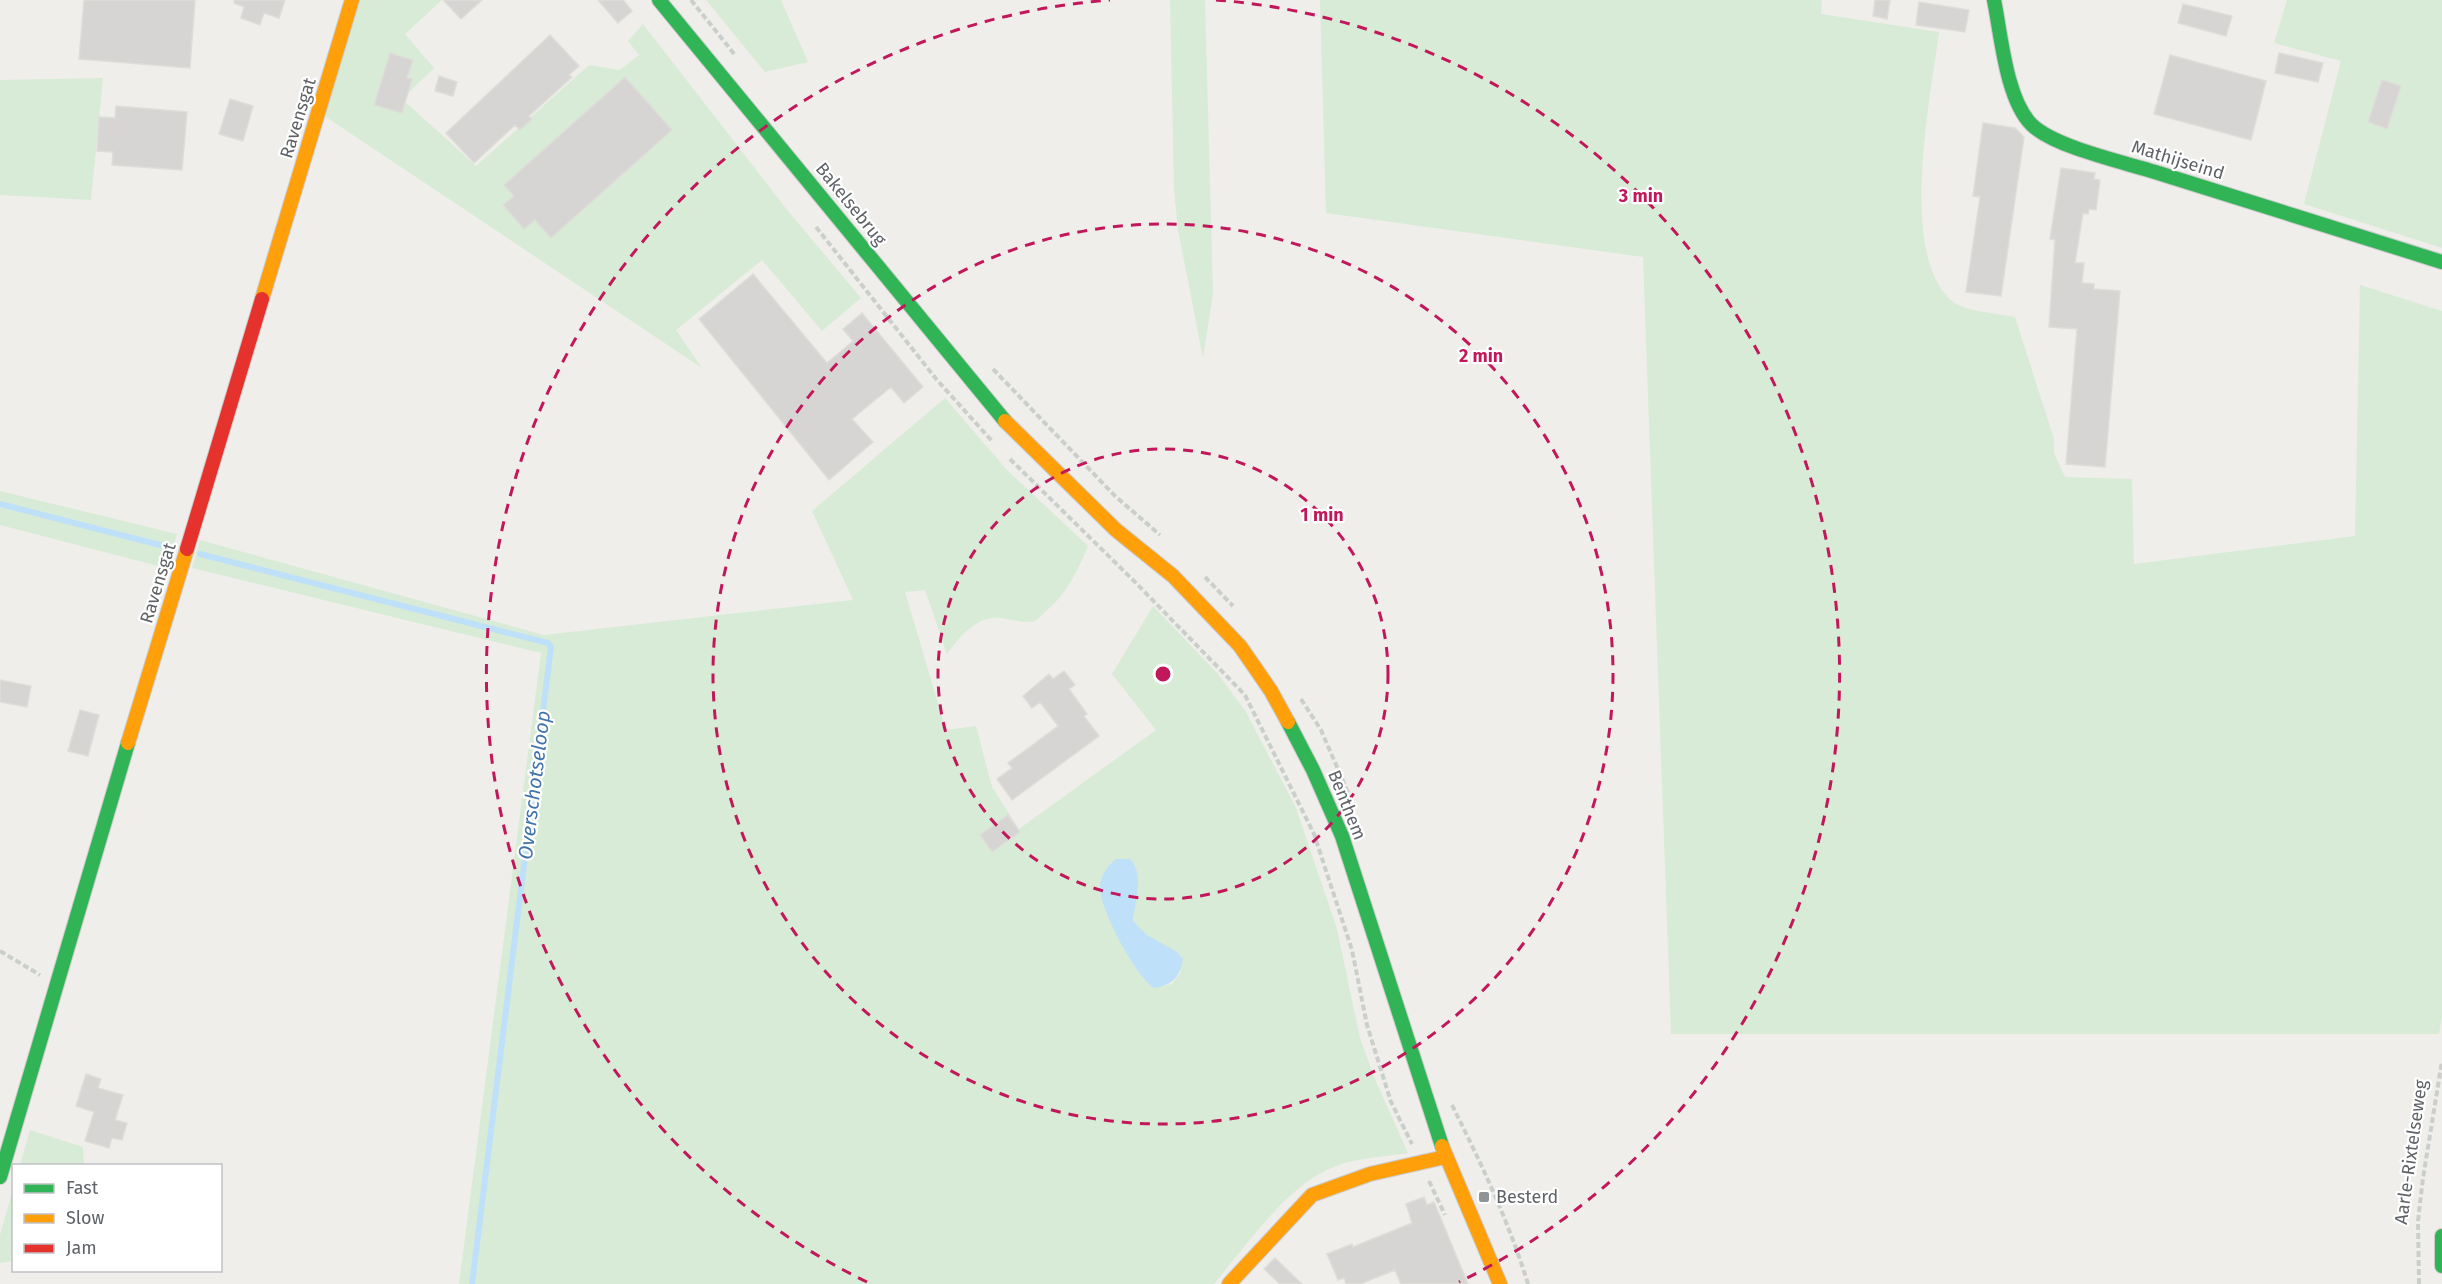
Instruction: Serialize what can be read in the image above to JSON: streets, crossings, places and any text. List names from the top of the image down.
{
  "streets": {
    "street": [
      "Ravensgat",
      "Mathijseind",
      "Bakelsebrug",
      "Benthem"
    ],
    "path": ["Aarle-Rixtelseweg"]
  },
  "crossings": [
    ["Bakelsebrug", "Benthem"]
  ],
  "water": ["Overschotseloop"],
  "places": {
    "transit": ["Besterd"]
  },
  "legend": ["Fast", "Slow", "Jam"],
  "rings": ["3 min", "2 min", "1 min"]
}
